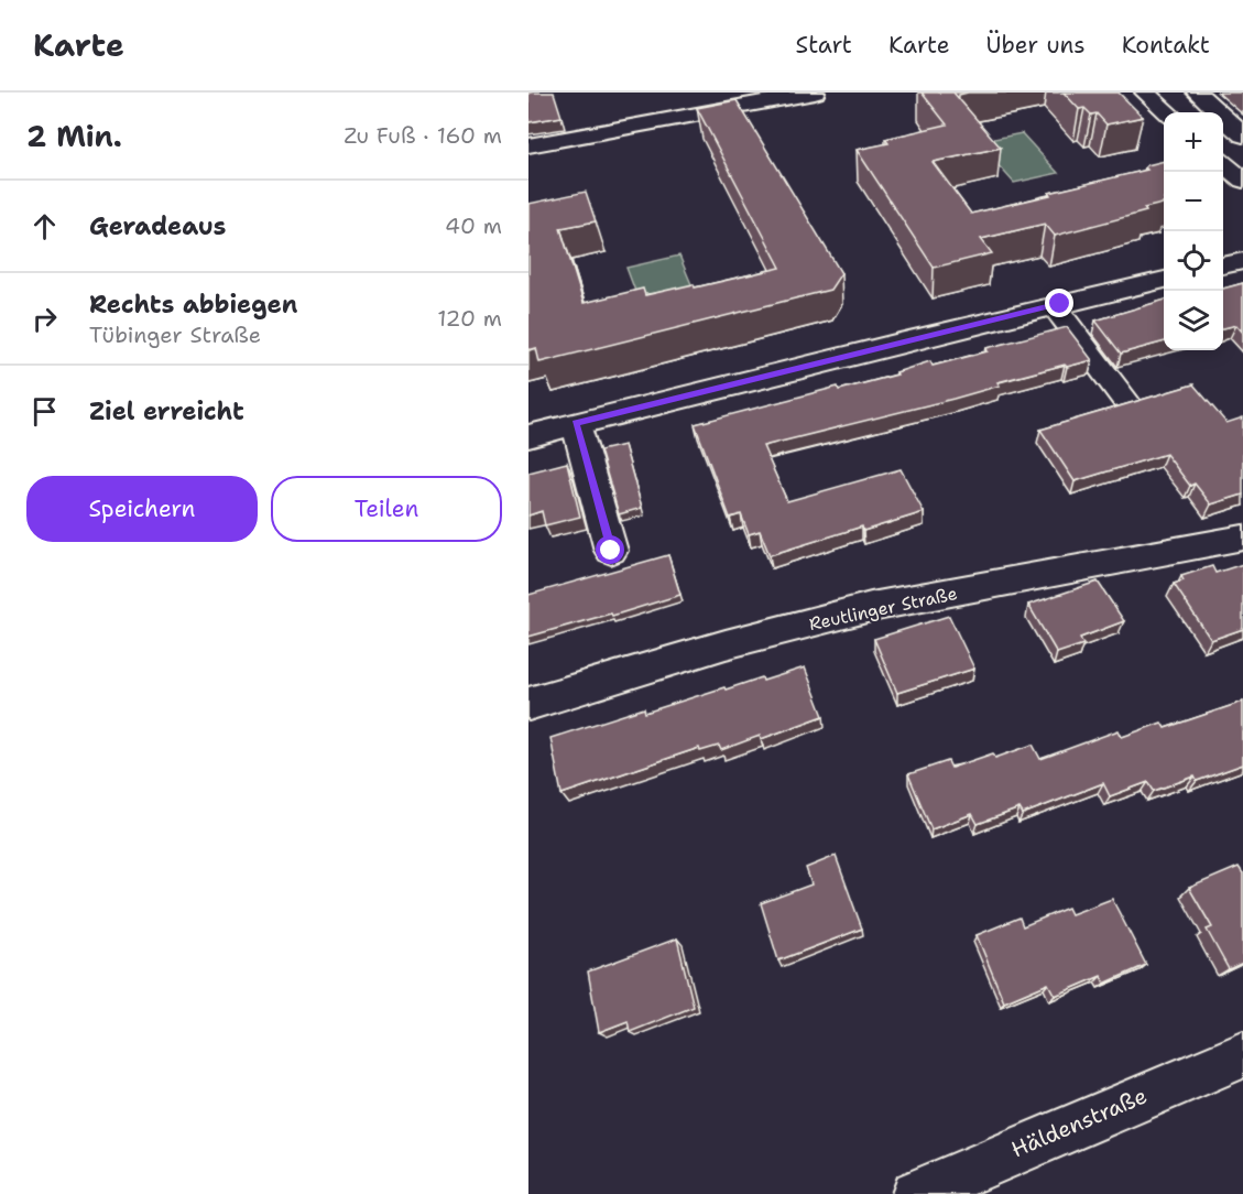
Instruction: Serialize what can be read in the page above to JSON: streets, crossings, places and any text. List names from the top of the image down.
{
  "streets": {
    "street": ["Reutlinger Straße", "Häldenstraße"]
  },
  "page": {
    "header": "Karte",
    "nav": [
      "Start",
      "Karte",
      "Über uns",
      "Kontakt"
    ],
    "heading": ["2 Min.", "Zu Fuß · 160 m"],
    "map_buttons": ["+", "−"],
    "list": [
      ["Geradeaus", "40 m"],
      ["Rechts abbiegen", "Tübinger Straße", "120 m"],
      "Ziel erreicht"
    ],
    "buttons": ["Speichern", "Teilen"]
  }
}
